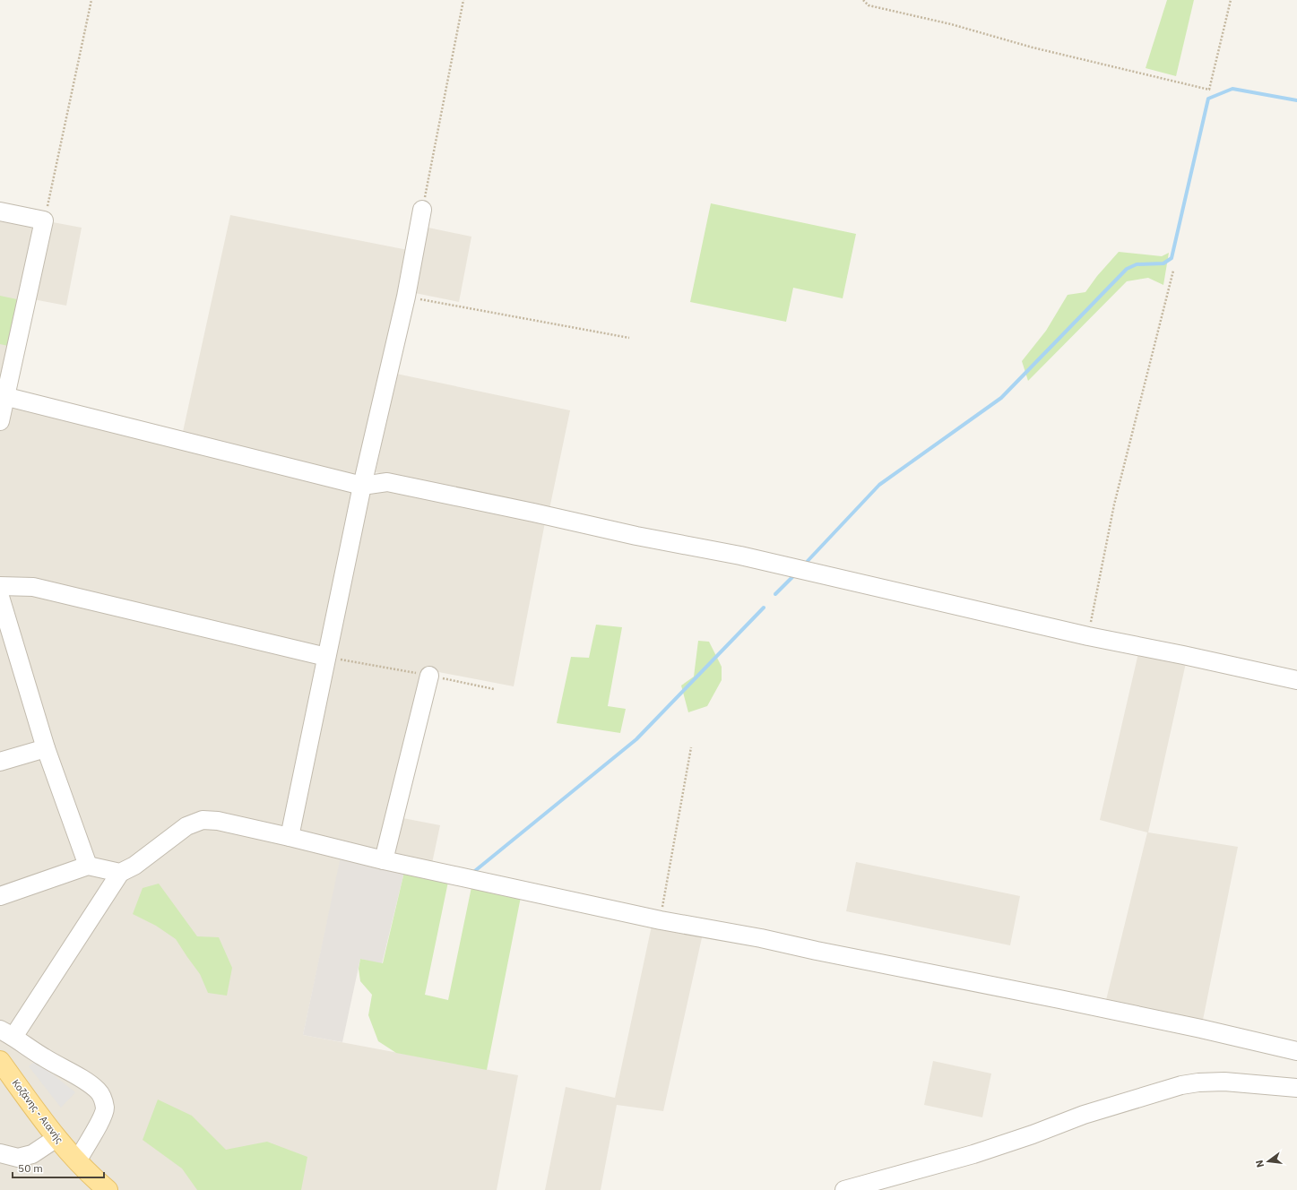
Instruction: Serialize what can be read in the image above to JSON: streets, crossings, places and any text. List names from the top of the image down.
{
  "streets": {
    "main road": ["Κοζάνης - Αιανής"]
  },
  "scale_bar": "50 m",
  "north": "left"
}
